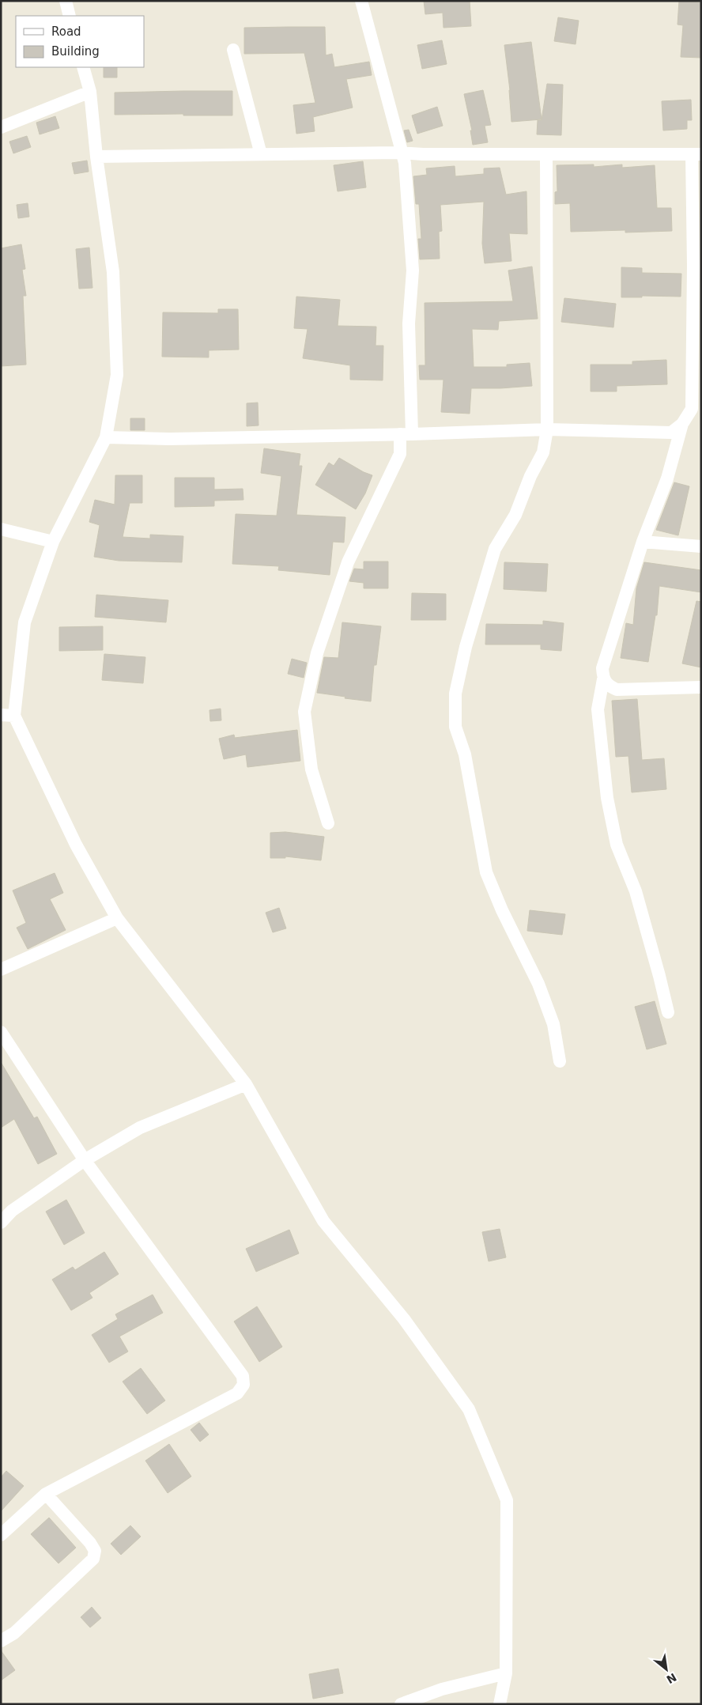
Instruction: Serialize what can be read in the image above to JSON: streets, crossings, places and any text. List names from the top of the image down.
{
  "legend": ["Road", "Building"],
  "north": "bottom right"
}
